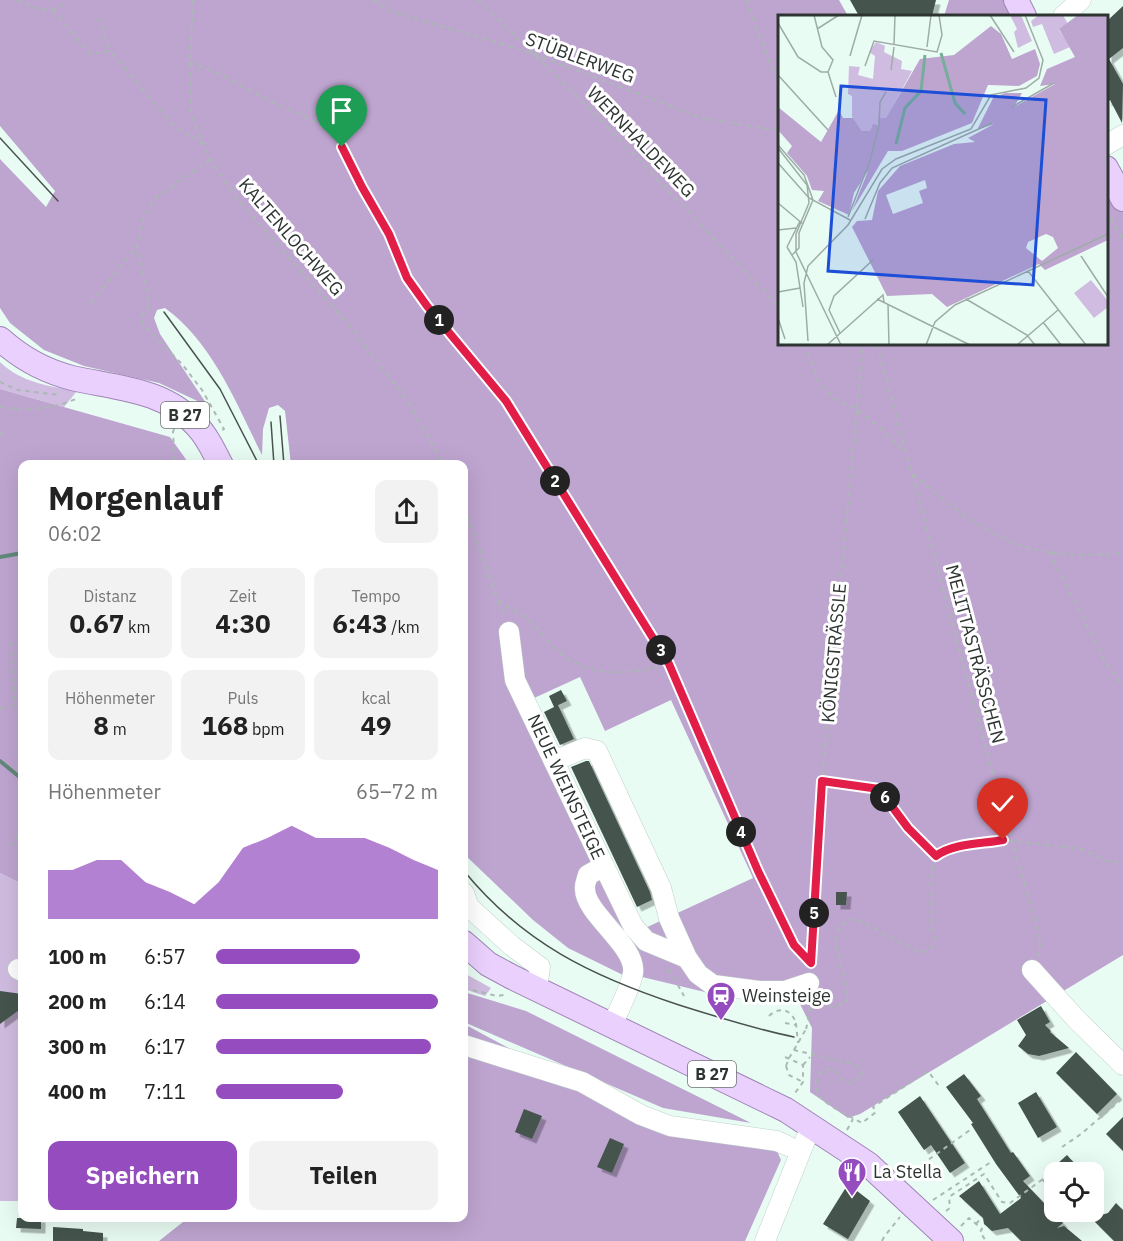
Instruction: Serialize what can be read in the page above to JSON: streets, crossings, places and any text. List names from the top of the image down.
{
  "streets": {
    "main road": ["B 27"],
    "street": ["NEUE WEINSTEIGE"],
    "path": [
      "STÜBLERWEG",
      "WERNHALDEWEG",
      "KALTENLOCHWEG",
      "KÖNIGSTRÄSSLE",
      "MELITTASTRÄSSCHEN"
    ]
  },
  "crossings": [
    ["STÜBLERWEG", "WERNHALDEWEG"],
    ["B 27", "NEUE WEINSTEIGE"]
  ],
  "places": {
    "station": ["Weinsteige"],
    "restaurant": ["La Stella"]
  },
  "page": {
    "pins": [
      "1",
      "2",
      "3",
      "6",
      "4",
      "5"
    ],
    "heading": ["Morgenlauf", "06:02"],
    "stats": [
      ["Distanz", "0.67 km"],
      ["Zeit", "4:30"],
      ["Tempo", "6:43 /km"],
      ["Höhenmeter", "8 m"],
      ["Puls", "168 bpm"],
      ["kcal", "49"]
    ],
    "chart": ["Höhenmeter", "65–72 m"],
    "list": [
      {
        "name": "100 m",
        "note": "6:57"
      },
      {
        "name": "200 m",
        "note": "6:14"
      },
      {
        "name": "300 m",
        "note": "6:17"
      },
      {
        "name": "400 m",
        "note": "7:11"
      }
    ],
    "buttons": ["Speichern", "Teilen"]
  }
}
